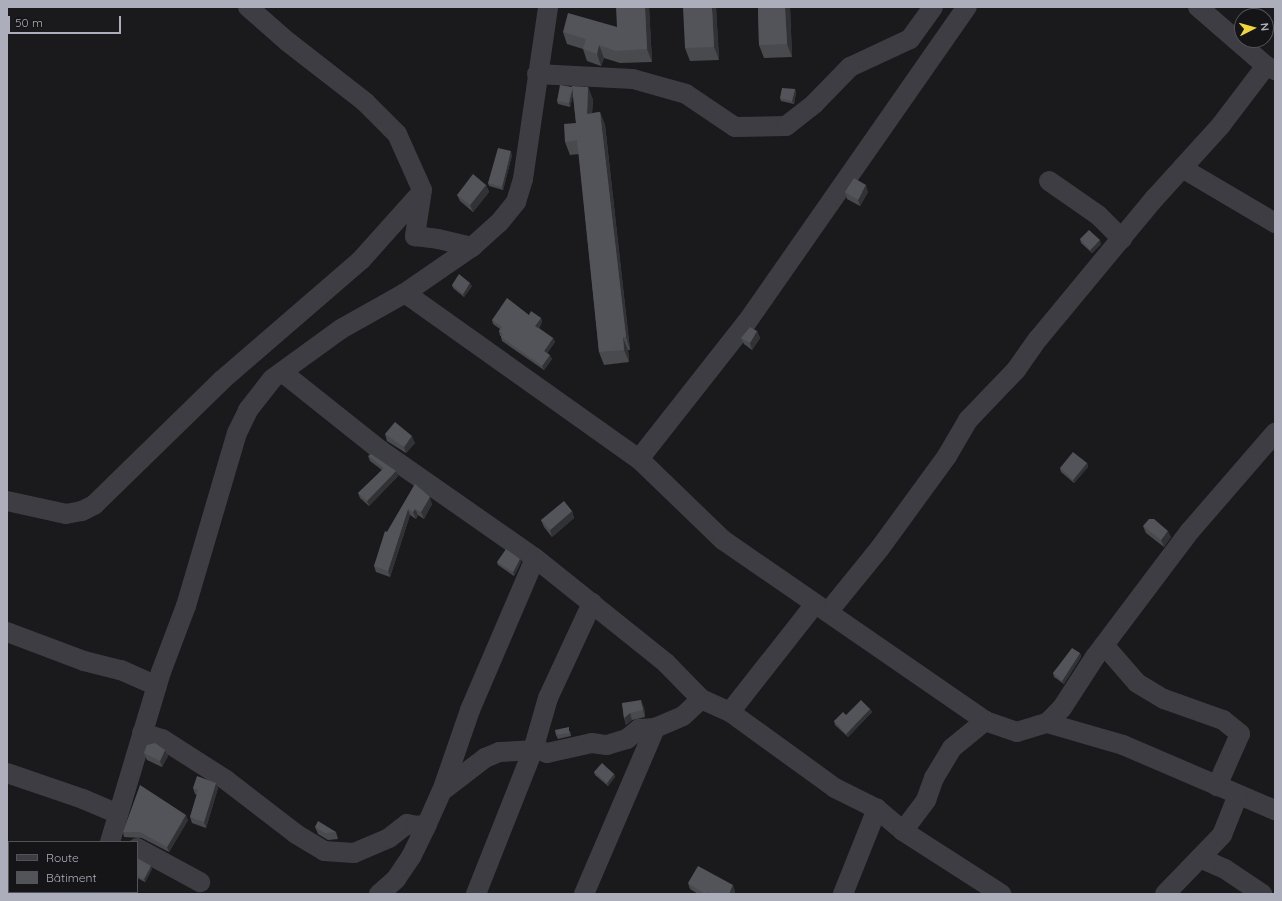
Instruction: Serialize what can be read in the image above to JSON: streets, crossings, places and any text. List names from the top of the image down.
{
  "legend": ["Route", "Bâtiment"],
  "scale_bar": "50 m",
  "north": "right"
}
